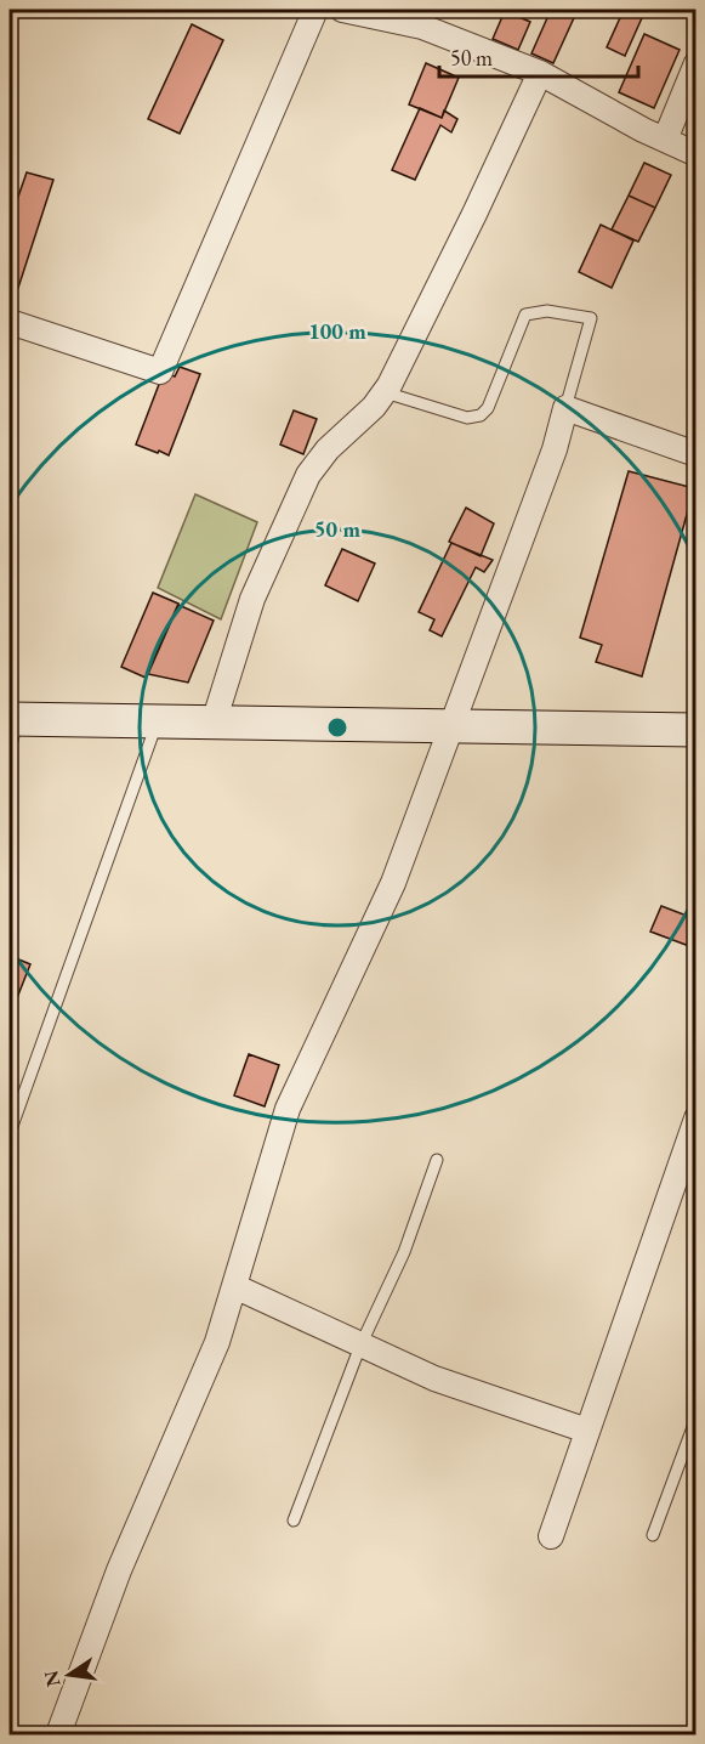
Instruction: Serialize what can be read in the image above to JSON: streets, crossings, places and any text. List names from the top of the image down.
{
  "scale_bar": "50 m",
  "north": "left",
  "rings": ["100 m", "50 m"]
}
